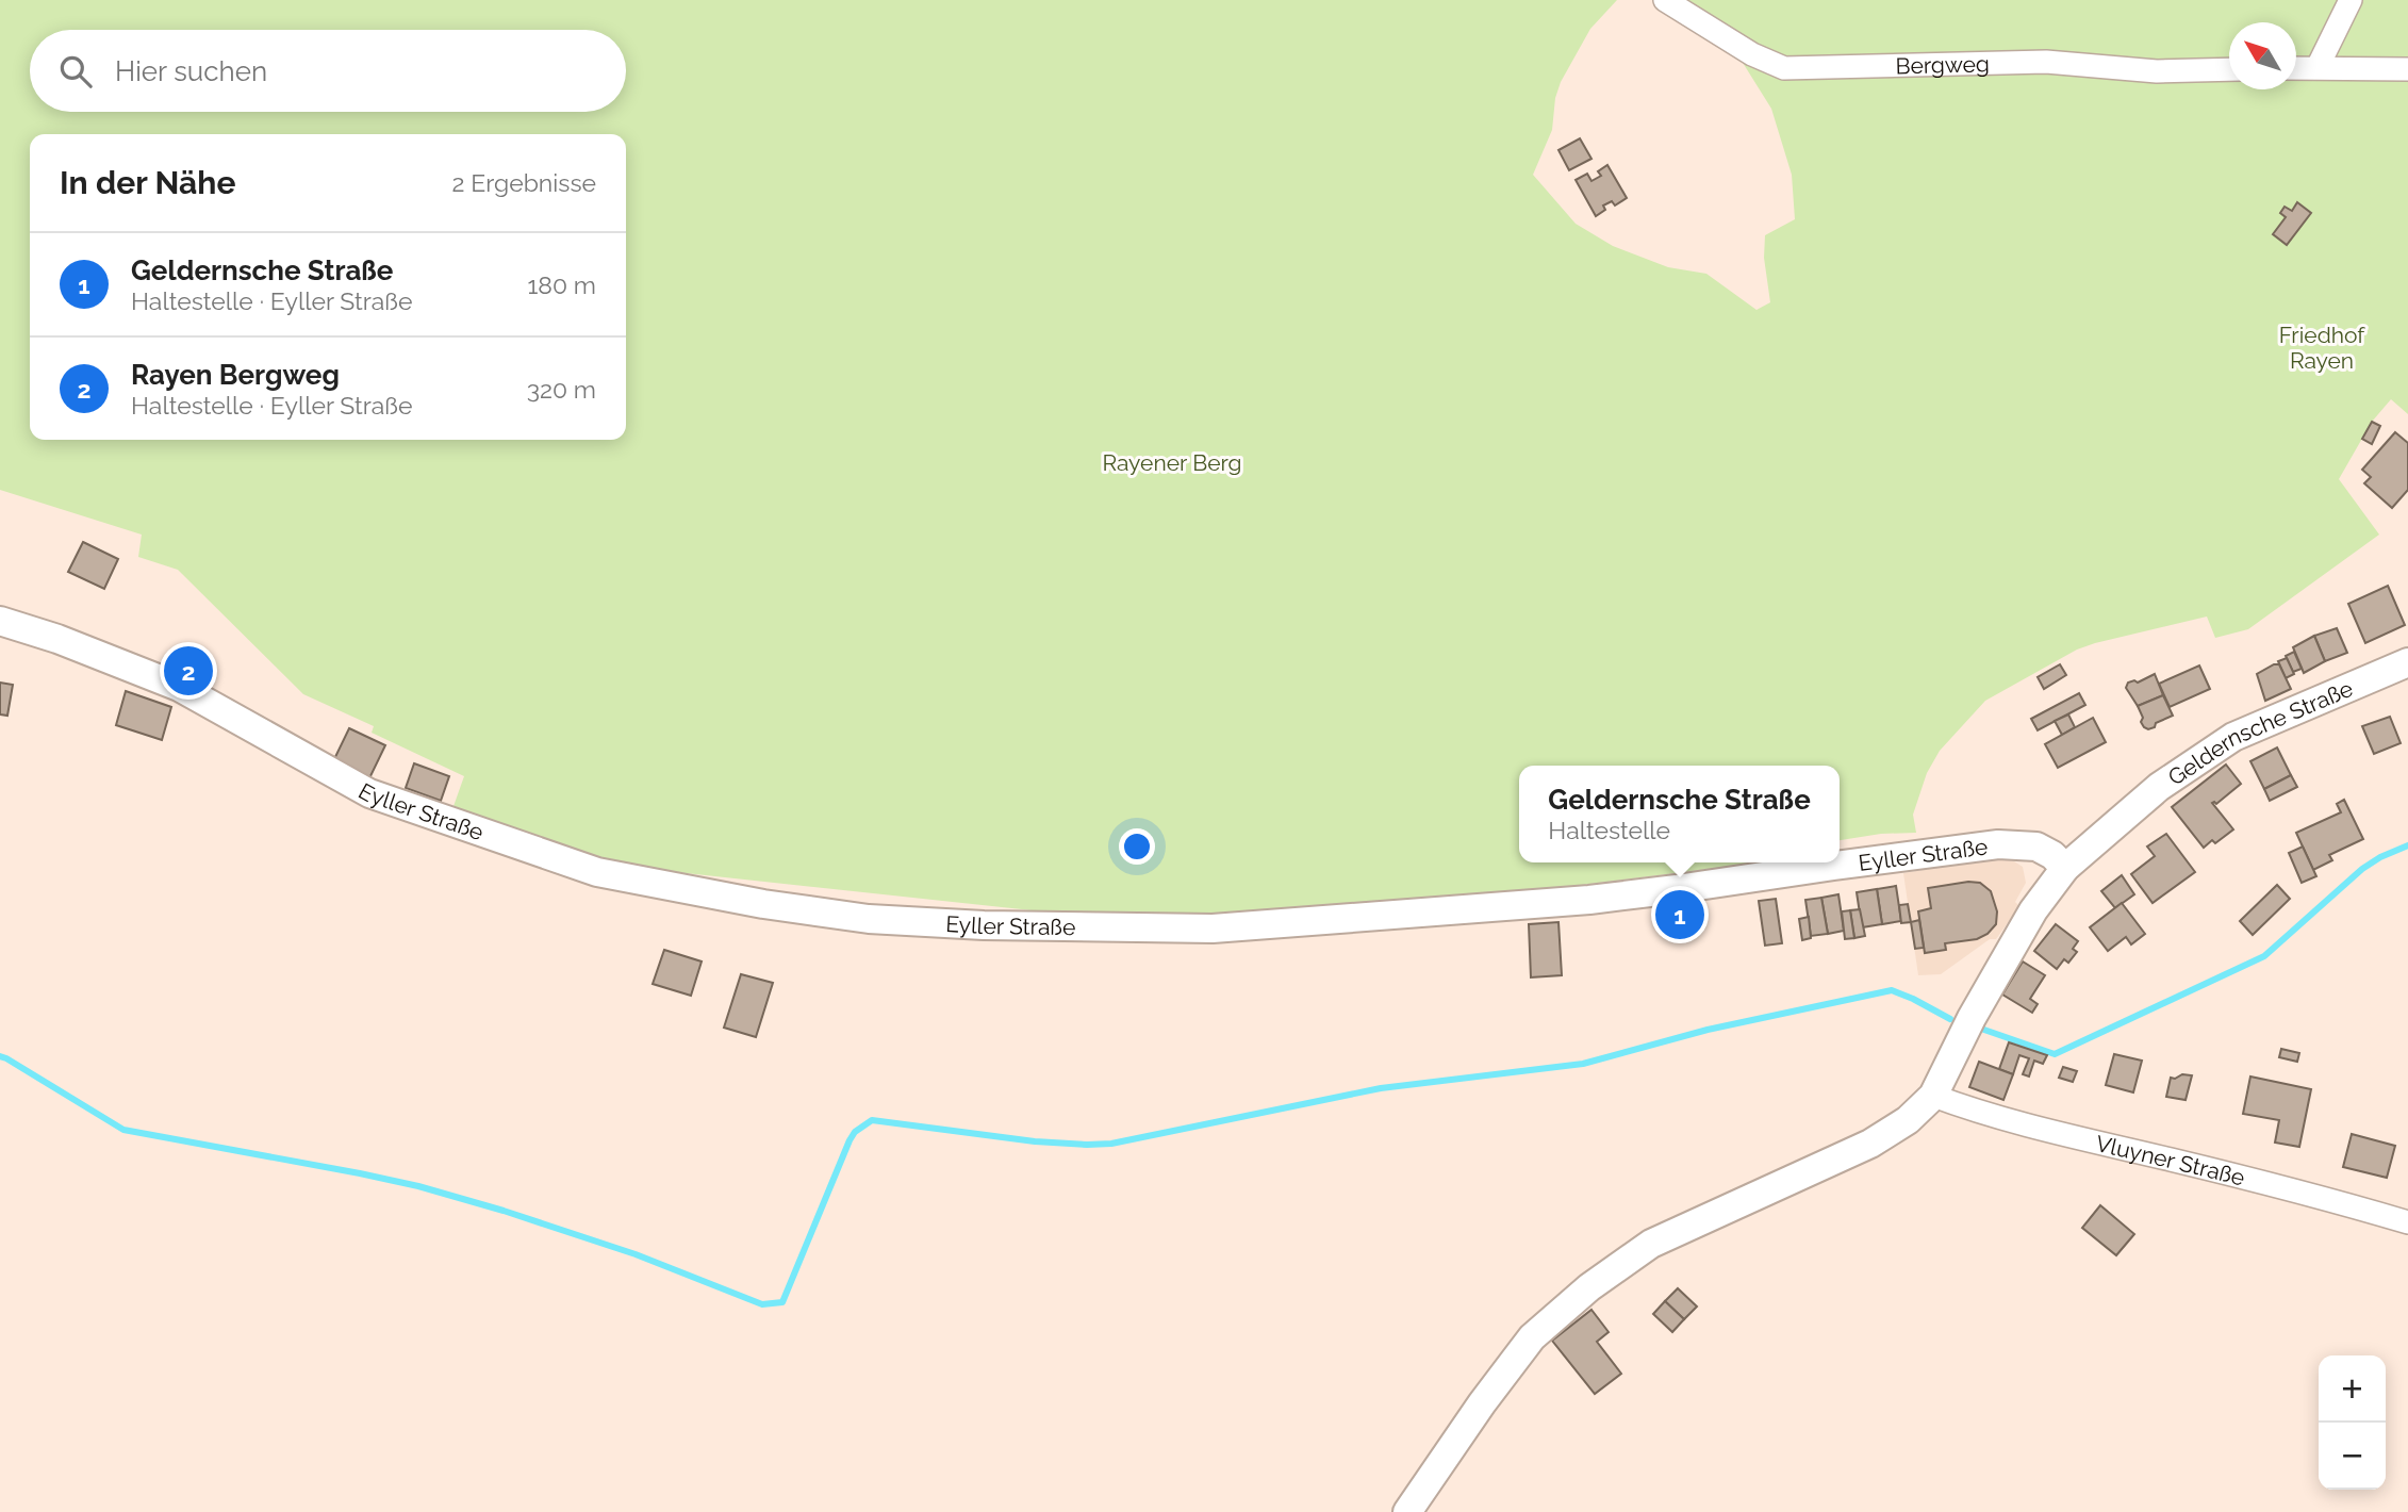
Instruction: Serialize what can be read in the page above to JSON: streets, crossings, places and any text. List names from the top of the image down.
{
  "streets": {
    "main road": ["Geldernsche Straße", "Eyller Straße"],
    "street": ["Bergweg", "Vluyner Straße"]
  },
  "crossings": [
    ["Geldernsche Straße", "Eyller Straße"],
    ["Geldernsche Straße", "Vluyner Straße"]
  ],
  "parks": ["Friedhof Rayen", "Rayener Berg"],
  "north": "top left",
  "page": {
    "search": "Hier suchen",
    "heading": ["In der Nähe", "2 Ergebnisse"],
    "list": [
      {
        "mark": "1",
        "name": "Geldernsche Straße",
        "note": "Haltestelle · Eyller Straße",
        "value": "180 m"
      },
      {
        "mark": "2",
        "name": "Rayen Bergweg",
        "note": "Haltestelle · Eyller Straße",
        "value": "320 m"
      }
    ],
    "pins": ["2", "1"],
    "popup": ["Geldernsche Straße", "Haltestelle"],
    "map_buttons": ["+", "−"]
  }
}
